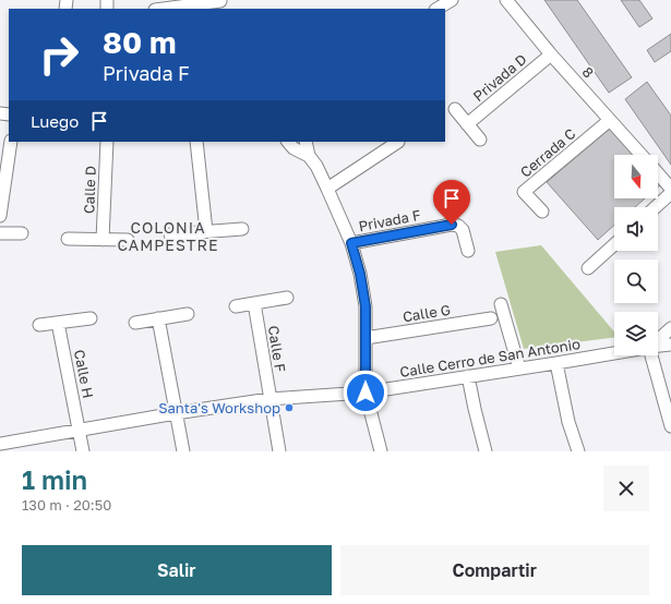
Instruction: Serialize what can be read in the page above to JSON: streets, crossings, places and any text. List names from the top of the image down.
{
  "streets": {
    "street": [
      "8",
      "Privada D",
      "Cerrada C",
      "Calle D",
      "Privada F",
      "Calle G",
      "Calle F",
      "Calle Cerro de San Antonio",
      "Calle H"
    ]
  },
  "crossings": [
    ["8", "Privada D"],
    ["8", "Cerrada C"],
    ["Calle F", "Calle Cerro de San Antonio"],
    ["Calle Cerro de San Antonio", "Calle H"]
  ],
  "districts": ["COLONIA CAMPESTRE"],
  "places": ["Santa's Workshop"],
  "north": "bottom",
  "page": {
    "turn": ["80 m", "Privada F"],
    "then": "Luego",
    "heading": ["1 min", "130 m · 20:50"],
    "buttons": ["Salir", "Compartir"]
  }
}
